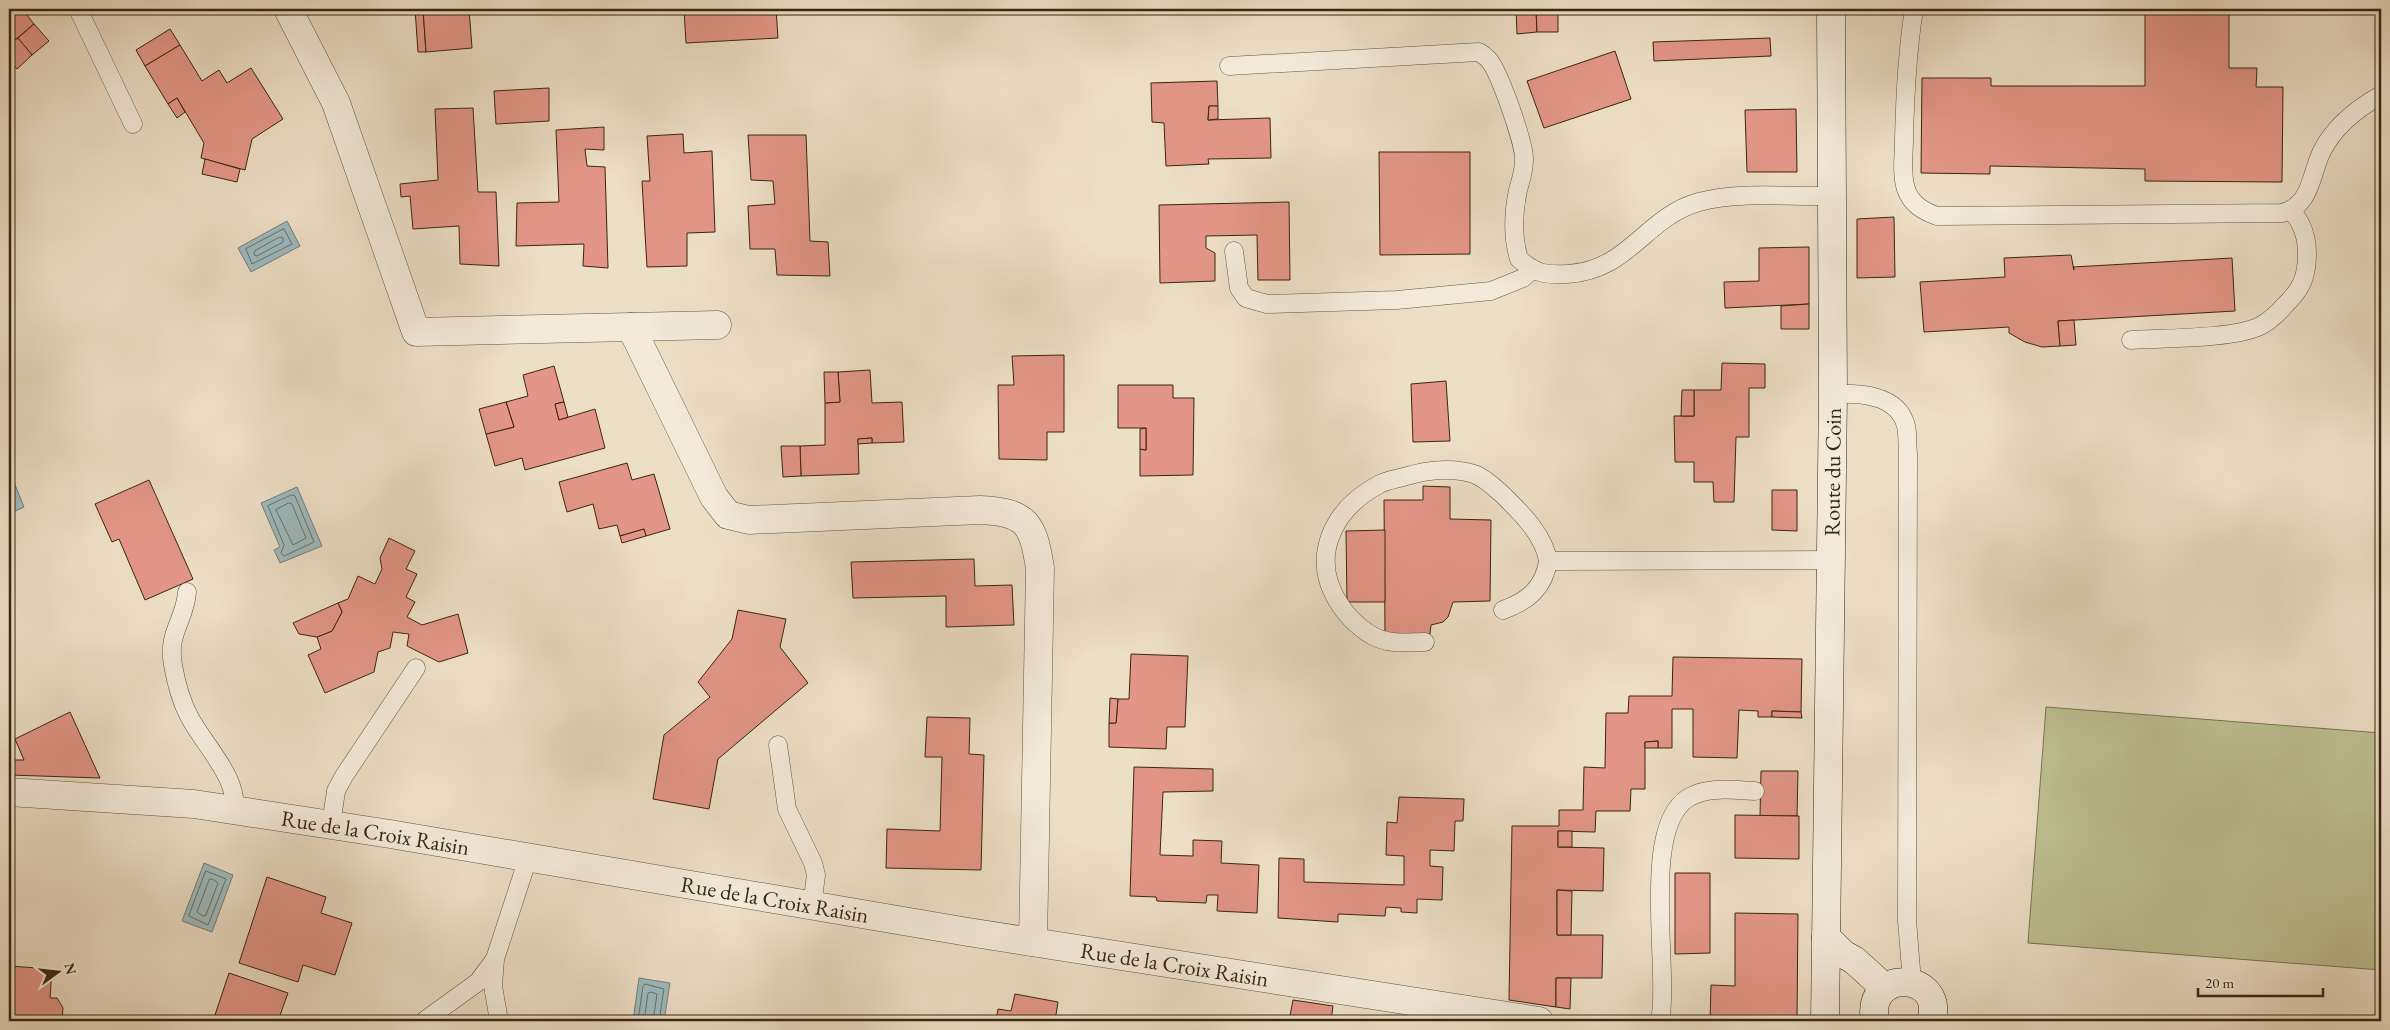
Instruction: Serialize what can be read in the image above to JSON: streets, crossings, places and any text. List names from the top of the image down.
{
  "streets": {
    "street": ["Route du Coin", "Rue de la Croix Raisin"]
  },
  "scale_bar": "20 m",
  "north": "right"
}
